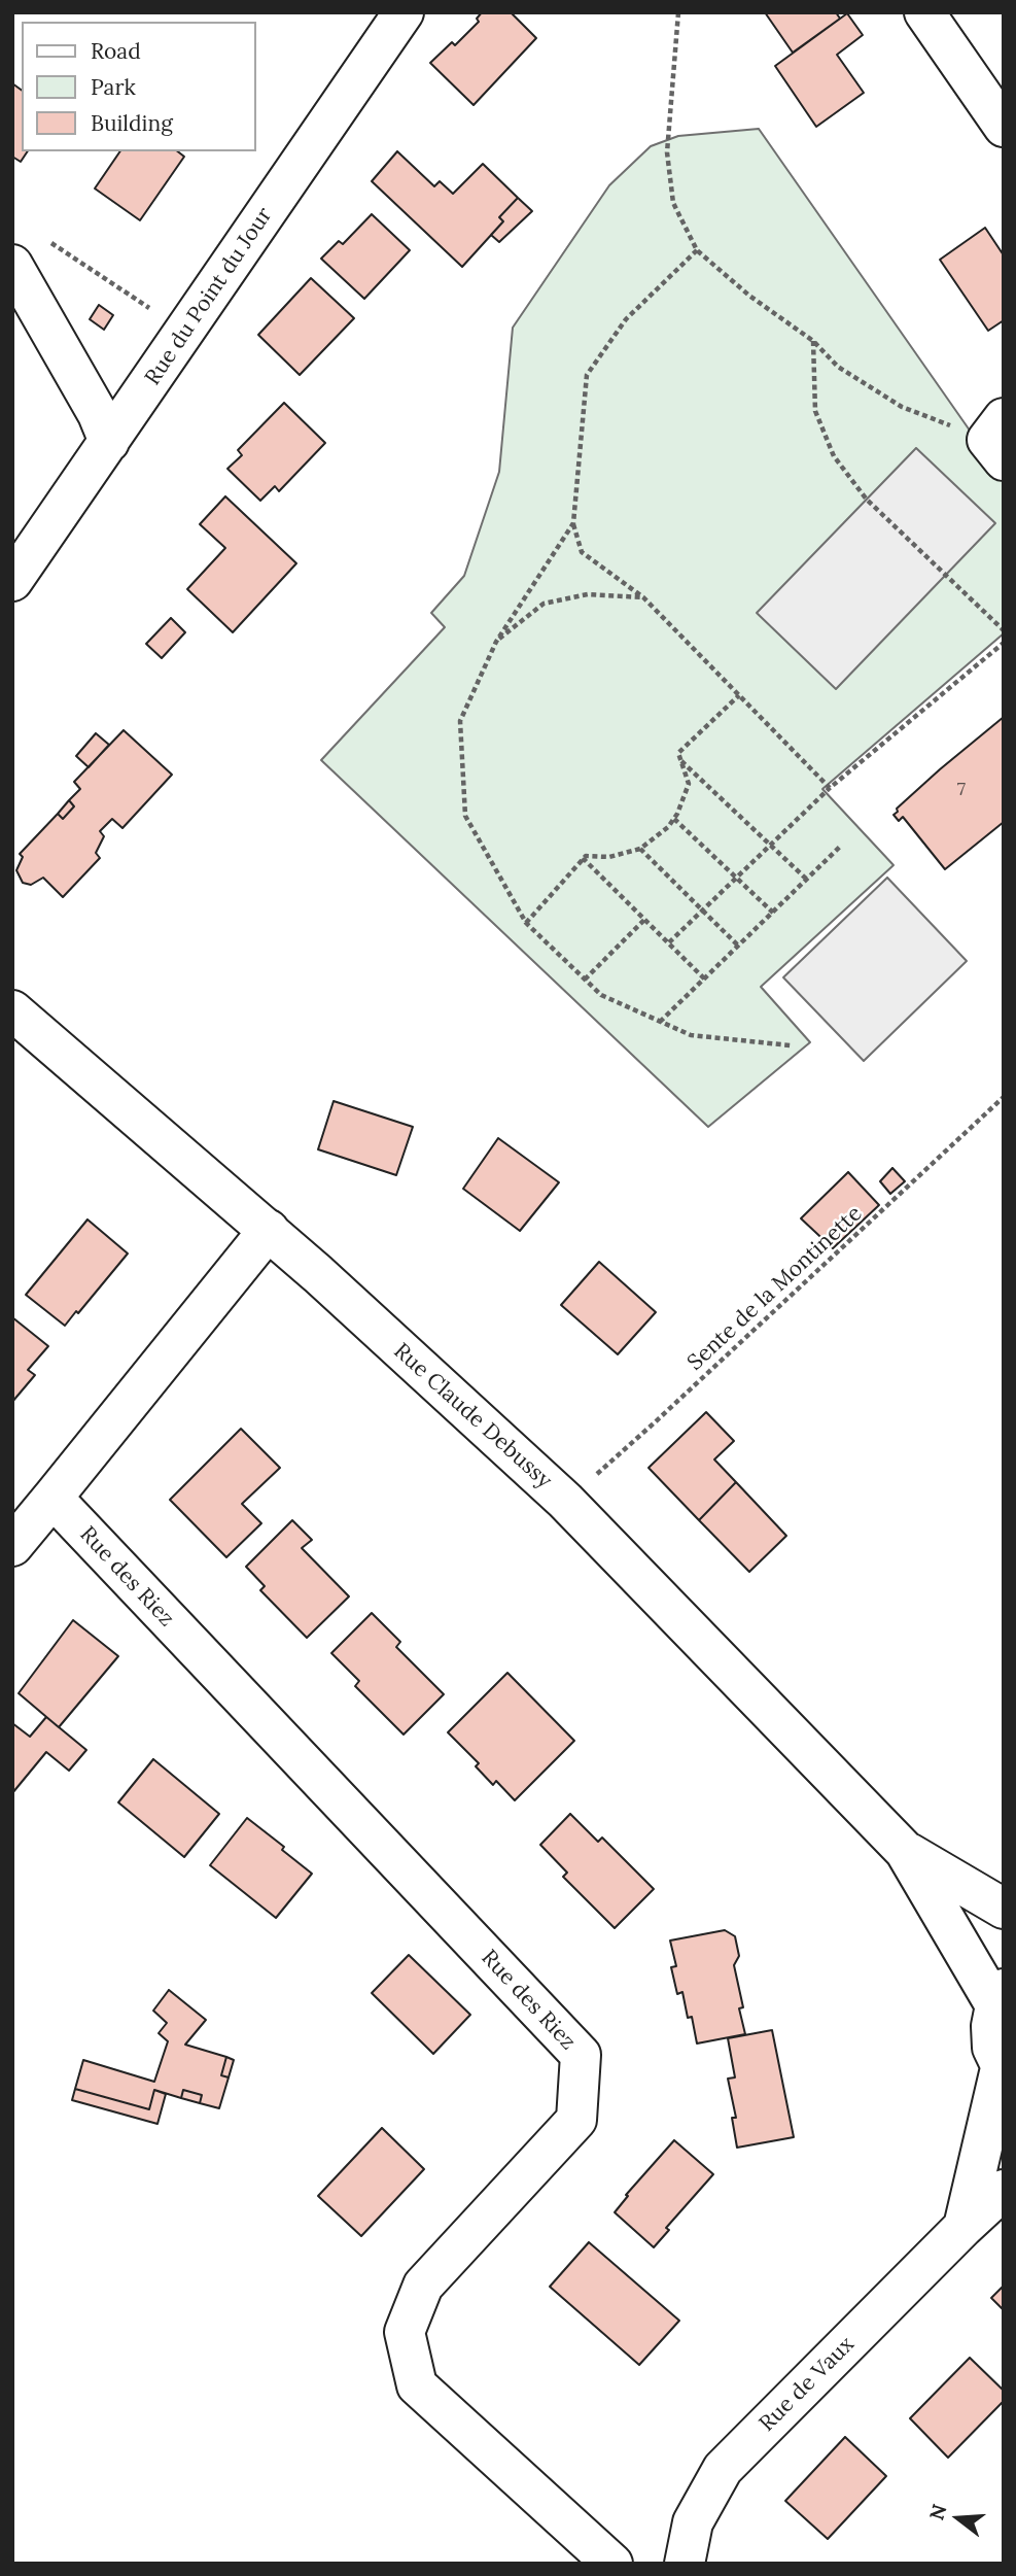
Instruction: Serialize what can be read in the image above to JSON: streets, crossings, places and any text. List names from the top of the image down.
{
  "streets": {
    "street": [
      "Rue du Point du Jour",
      "Rue Claude Debussy",
      "Rue des Riez",
      "Rue de Vaux"
    ],
    "path": ["Sente de la Montinette"]
  },
  "crossings": [
    ["Sente de la Montinette", "Rue Claude Debussy"]
  ],
  "house_numbers": ["7"],
  "legend": ["Road", "Park", "Building"],
  "north": "left"
}
